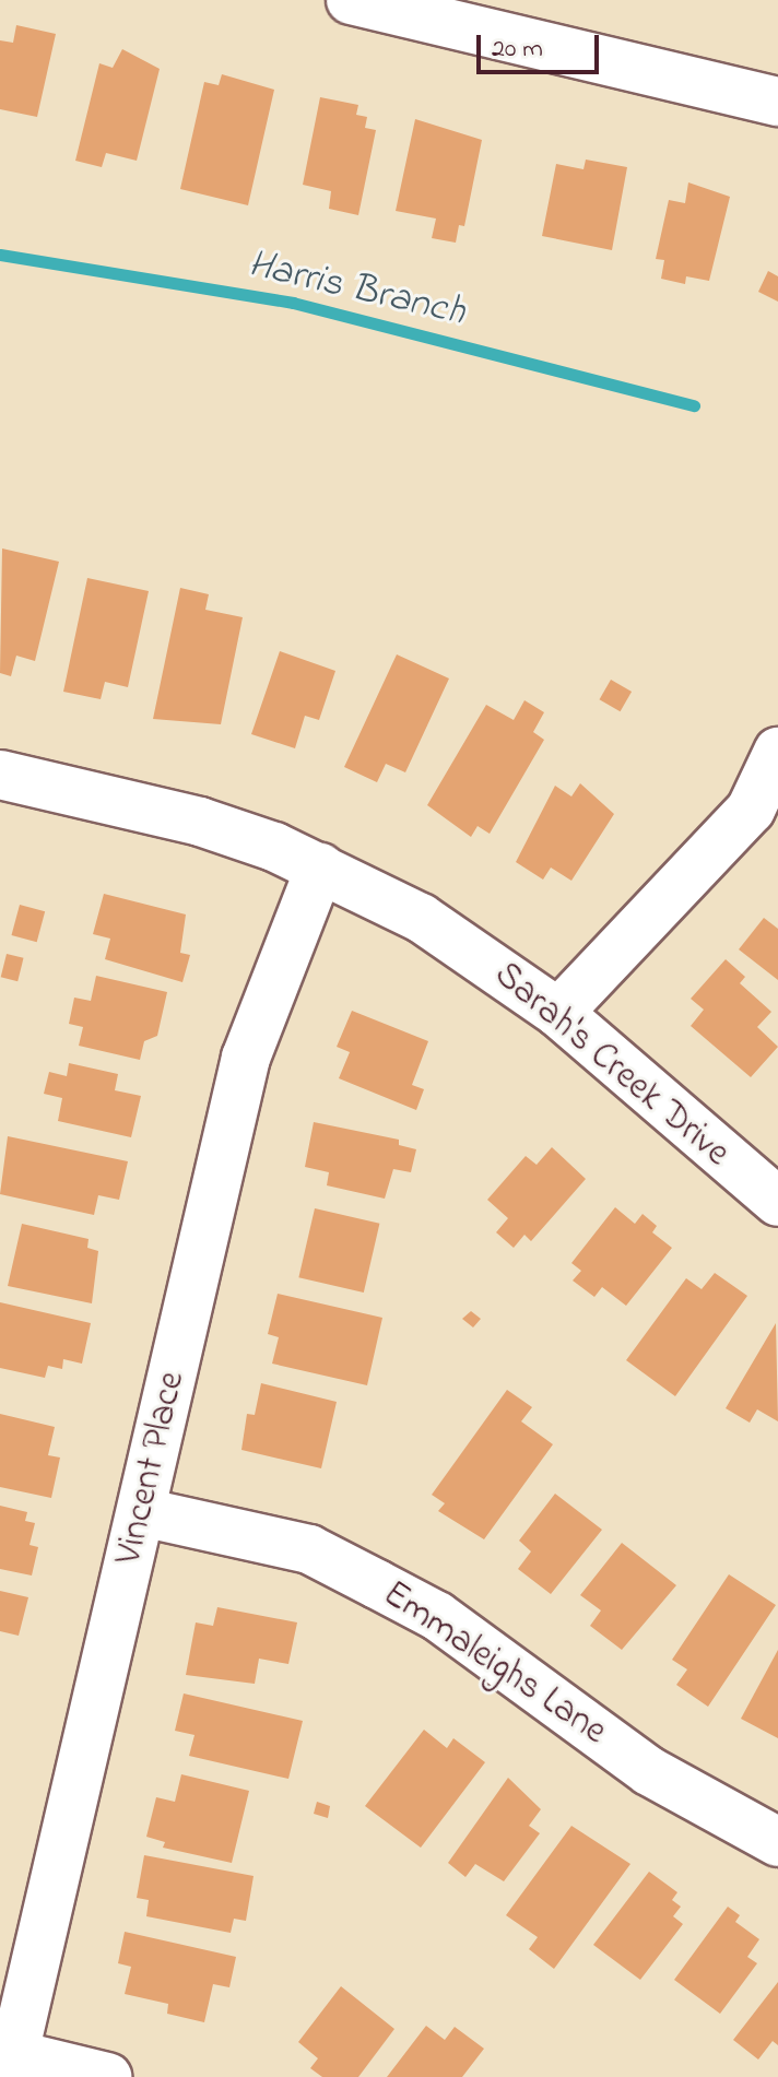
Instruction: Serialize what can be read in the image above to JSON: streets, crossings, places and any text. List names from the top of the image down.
{
  "streets": {
    "street": ["Sarah's Creek Drive", "Vincent Place", "Emmaleighs Lane"]
  },
  "crossings": [
    ["Sarah's Creek Drive", "Vincent Place"],
    ["Vincent Place", "Emmaleighs Lane"]
  ],
  "water": ["Harris Branch"],
  "scale_bar": "20 m"
}
